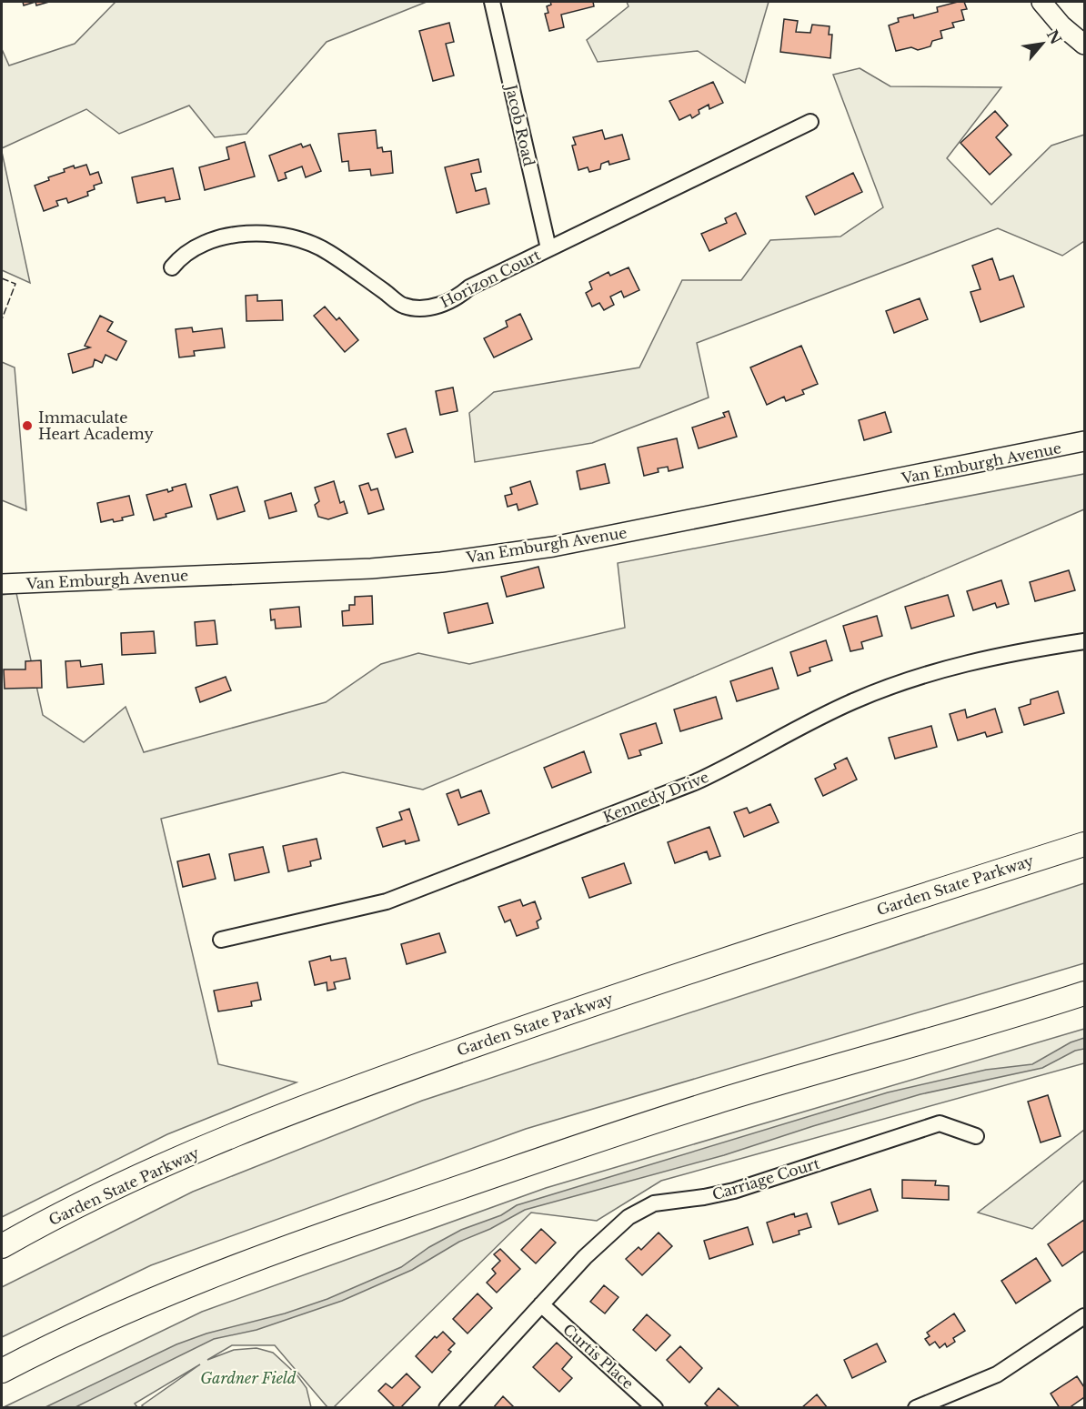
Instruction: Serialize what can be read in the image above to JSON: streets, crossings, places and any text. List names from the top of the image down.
{
  "streets": {
    "highway": ["Garden State Parkway"],
    "main road": ["Van Emburgh Avenue"],
    "street": [
      "Jacob Road",
      "Horizon Court",
      "Kennedy Drive",
      "Carriage Court",
      "Curtis Place"
    ]
  },
  "crossings": [
    ["Jacob Road", "Horizon Court"],
    ["Carriage Court", "Curtis Place"]
  ],
  "parks": ["Gardner Field"],
  "places": ["Immaculate Heart Academy"],
  "north": "top right"
}
